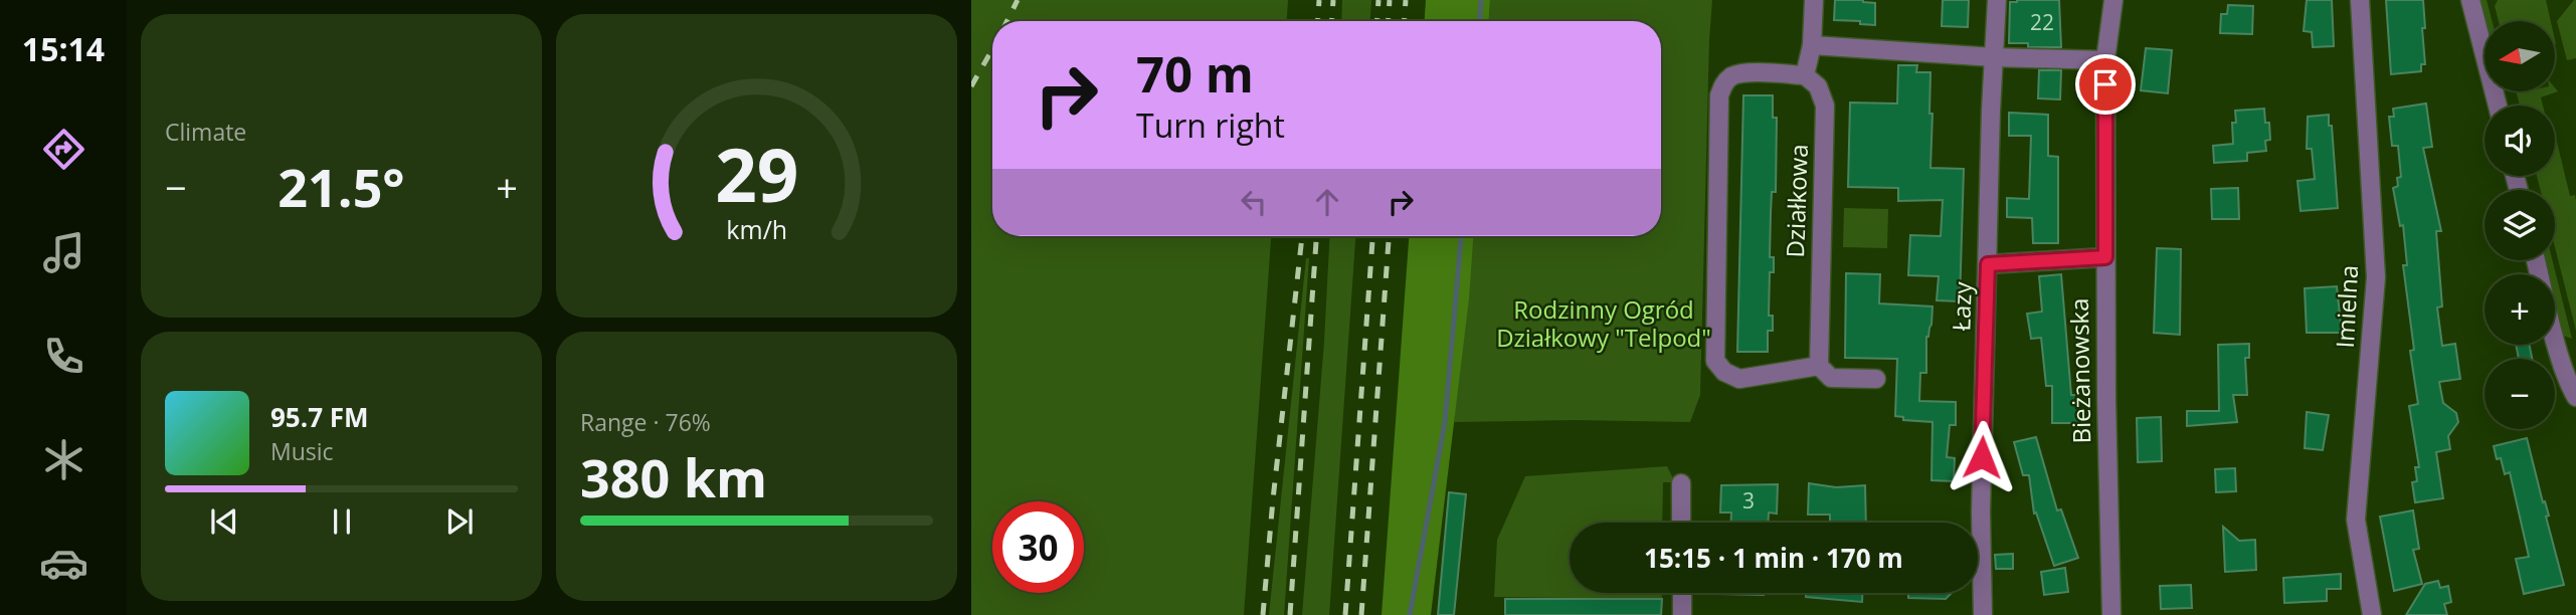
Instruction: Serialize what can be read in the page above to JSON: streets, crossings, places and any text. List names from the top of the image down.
{
  "streets": {
    "street": [
      "Działkowa",
      "Łazy",
      "Imielna",
      "Bieżanowska"
    ]
  },
  "parks": ["Rodzinny Ogród Działkowy \"Telpod\""],
  "house_numbers": ["22", "3"],
  "north": "left",
  "page": {
    "tabs": "15:14",
    "tile": [
      "Climate",
      ["Range · 76%", "380 km"]
    ],
    "map_buttons": ["+", "−"],
    "turn": ["70 m", "Turn right"],
    "heat": ["−", "21.5°", "+"],
    "song": ["95.7 FM", "Music"],
    "limit": "30",
    "trip": "15:15 · 1 min · 170 m",
    "gauge": ["29", "km/h"]
  }
}
